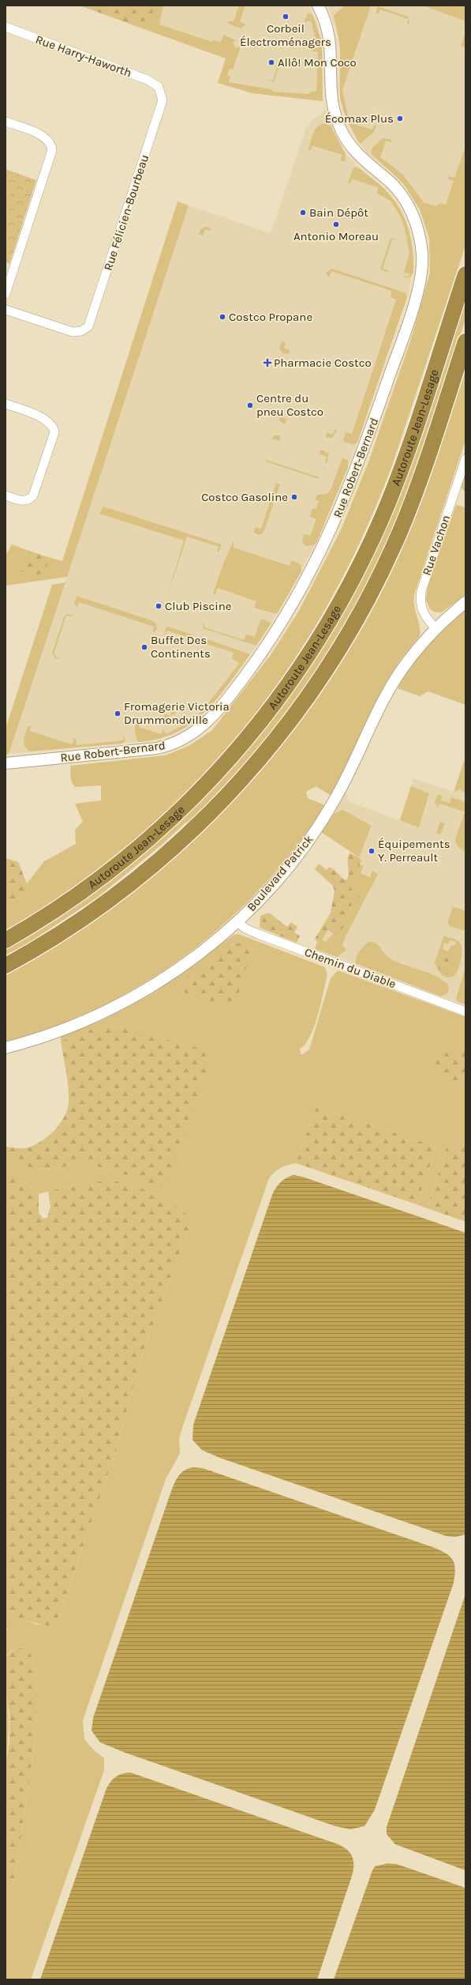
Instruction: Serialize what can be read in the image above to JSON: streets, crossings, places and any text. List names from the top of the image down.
{
  "streets": {
    "highway": ["Autoroute Jean-Lesage"],
    "street": [
      "Rue Harry-Haworth",
      "Rue Félicien-Bourbeau",
      "Rue Robert-Bernard",
      "Rue Vachon",
      "Boulevard Patrick",
      "Chemin du Diable"
    ]
  },
  "crossings": [
    ["Rue Harry-Haworth", "Rue Félicien-Bourbeau"],
    ["Rue Vachon", "Boulevard Patrick"],
    ["Boulevard Patrick", "Chemin du Diable"]
  ],
  "places": {
    "other": [
      "Corbeil Électroménagers",
      "Allô! Mon Coco",
      "Écomax Plus",
      "Bain Dépôt",
      "Antonio Moreau",
      "Costco Propane",
      "Centre du pneu Costco",
      "Costco Gasoline",
      "Club Piscine",
      "Buffet Des Continents",
      "Fromagerie Victoria Drummondville",
      "Équipements Y. Perreault"
    ],
    "health": ["Pharmacie Costco"]
  }
}
